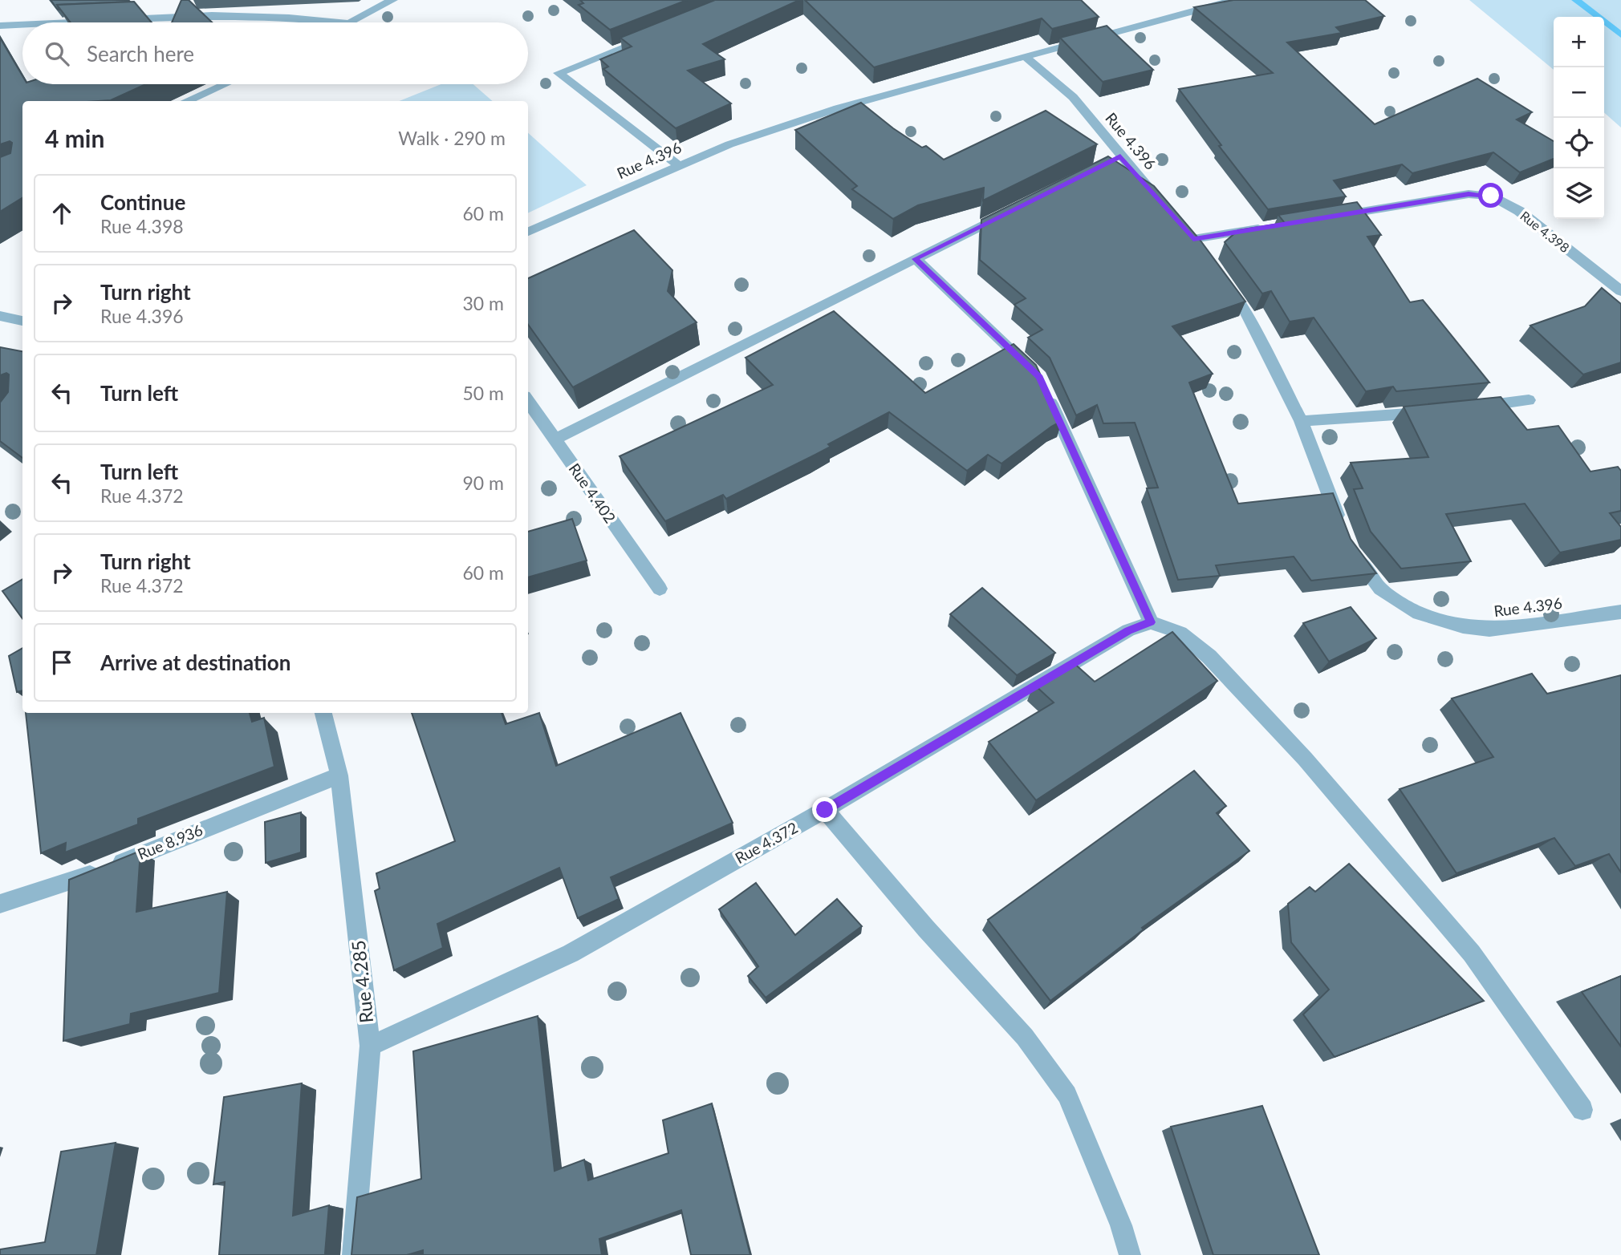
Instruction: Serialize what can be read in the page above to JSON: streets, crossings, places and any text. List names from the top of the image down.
{
  "streets": {
    "street": [
      "Rue 4.396",
      "Rue 4.398",
      "Rue 4.402",
      "Rue 8.936",
      "Rue 4.372",
      "Rue 4.285"
    ]
  },
  "crossings": [
    ["Rue 8.936", "Rue 4.285"],
    ["Rue 4.372", "Rue 4.285"]
  ],
  "page": {
    "map_buttons": ["+", "−"],
    "search": "Search here",
    "heading": ["4 min", "Walk · 290 m"],
    "list": [
      ["Continue", "Rue 4.398", "60 m"],
      ["Turn right", "Rue 4.396", "30 m"],
      ["Turn left", "50 m"],
      ["Turn left", "Rue 4.372", "90 m"],
      ["Turn right", "Rue 4.372", "60 m"],
      "Arrive at destination"
    ]
  }
}
